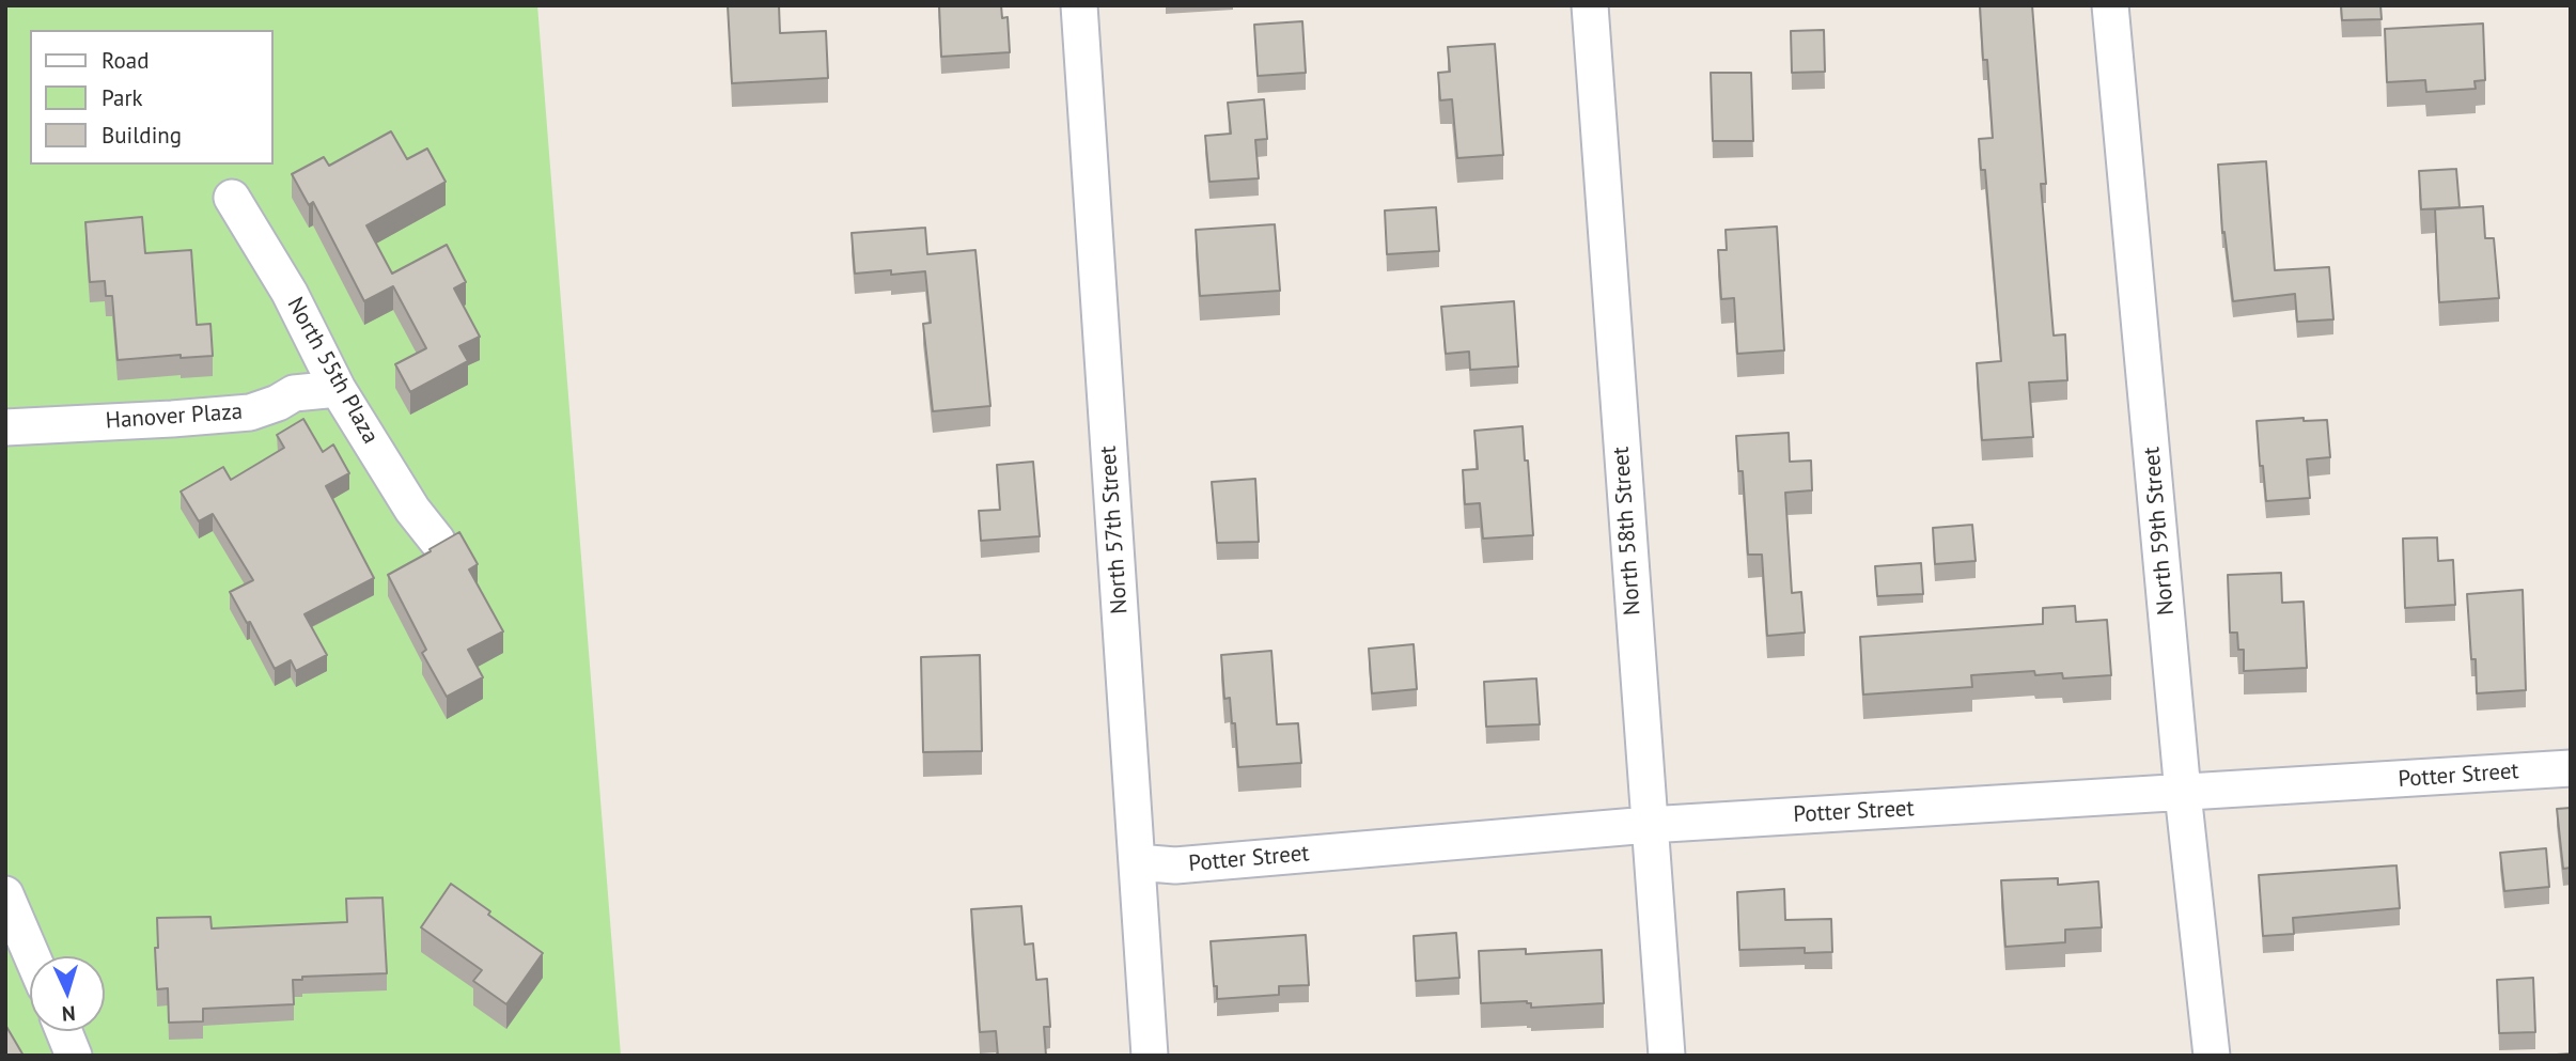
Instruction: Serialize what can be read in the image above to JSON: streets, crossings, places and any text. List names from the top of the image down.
{
  "streets": {
    "street": [
      "North 55th Plaza",
      "Hanover Plaza",
      "North 57th Street",
      "North 58th Street",
      "North 59th Street",
      "Potter Street"
    ]
  },
  "crossings": [
    ["North 55th Plaza", "Hanover Plaza"],
    ["North 57th Street", "Potter Street"],
    ["North 58th Street", "Potter Street"],
    ["North 59th Street", "Potter Street"]
  ],
  "legend": ["Road", "Park", "Building"],
  "north": "bottom"
}
